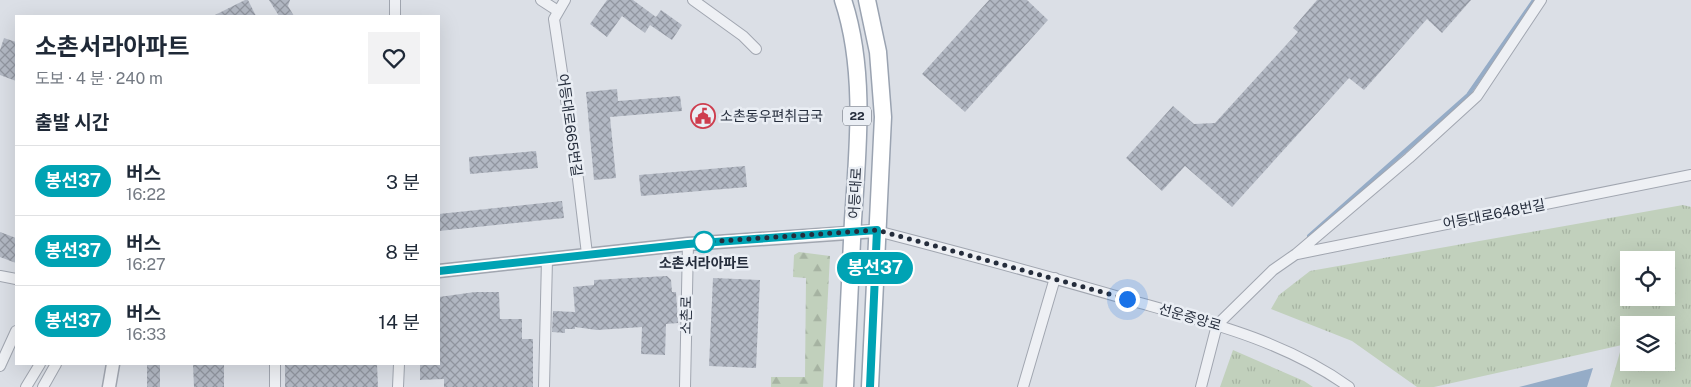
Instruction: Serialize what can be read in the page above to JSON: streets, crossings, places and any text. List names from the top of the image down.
{
  "streets": {
    "main road": ["22", "어등대로"],
    "street": [
      "어등대로665번길",
      "어등대로648번길",
      "소촌로",
      "선운중앙로"
    ]
  },
  "crossings": [
    ["어등대로", "선운중앙로"]
  ],
  "places": {
    "public building": ["소촌동우편취급국"],
    "other": ["소촌서라아파트"]
  },
  "lines": ["bus line 봉선37"],
  "page": {
    "on_map": "봉선37",
    "heading": [
      ["소촌서라아파트", "도보 · 4 분 · 240 m"],
      "출발 시간"
    ],
    "list": [
      {
        "mark": "봉선37",
        "name": "버스",
        "note": "16:22",
        "value": "3 분"
      },
      {
        "mark": "봉선37",
        "name": "버스",
        "note": "16:27",
        "value": "8 분"
      },
      {
        "mark": "봉선37",
        "name": "버스",
        "note": "16:33",
        "value": "14 분"
      }
    ]
  }
}
